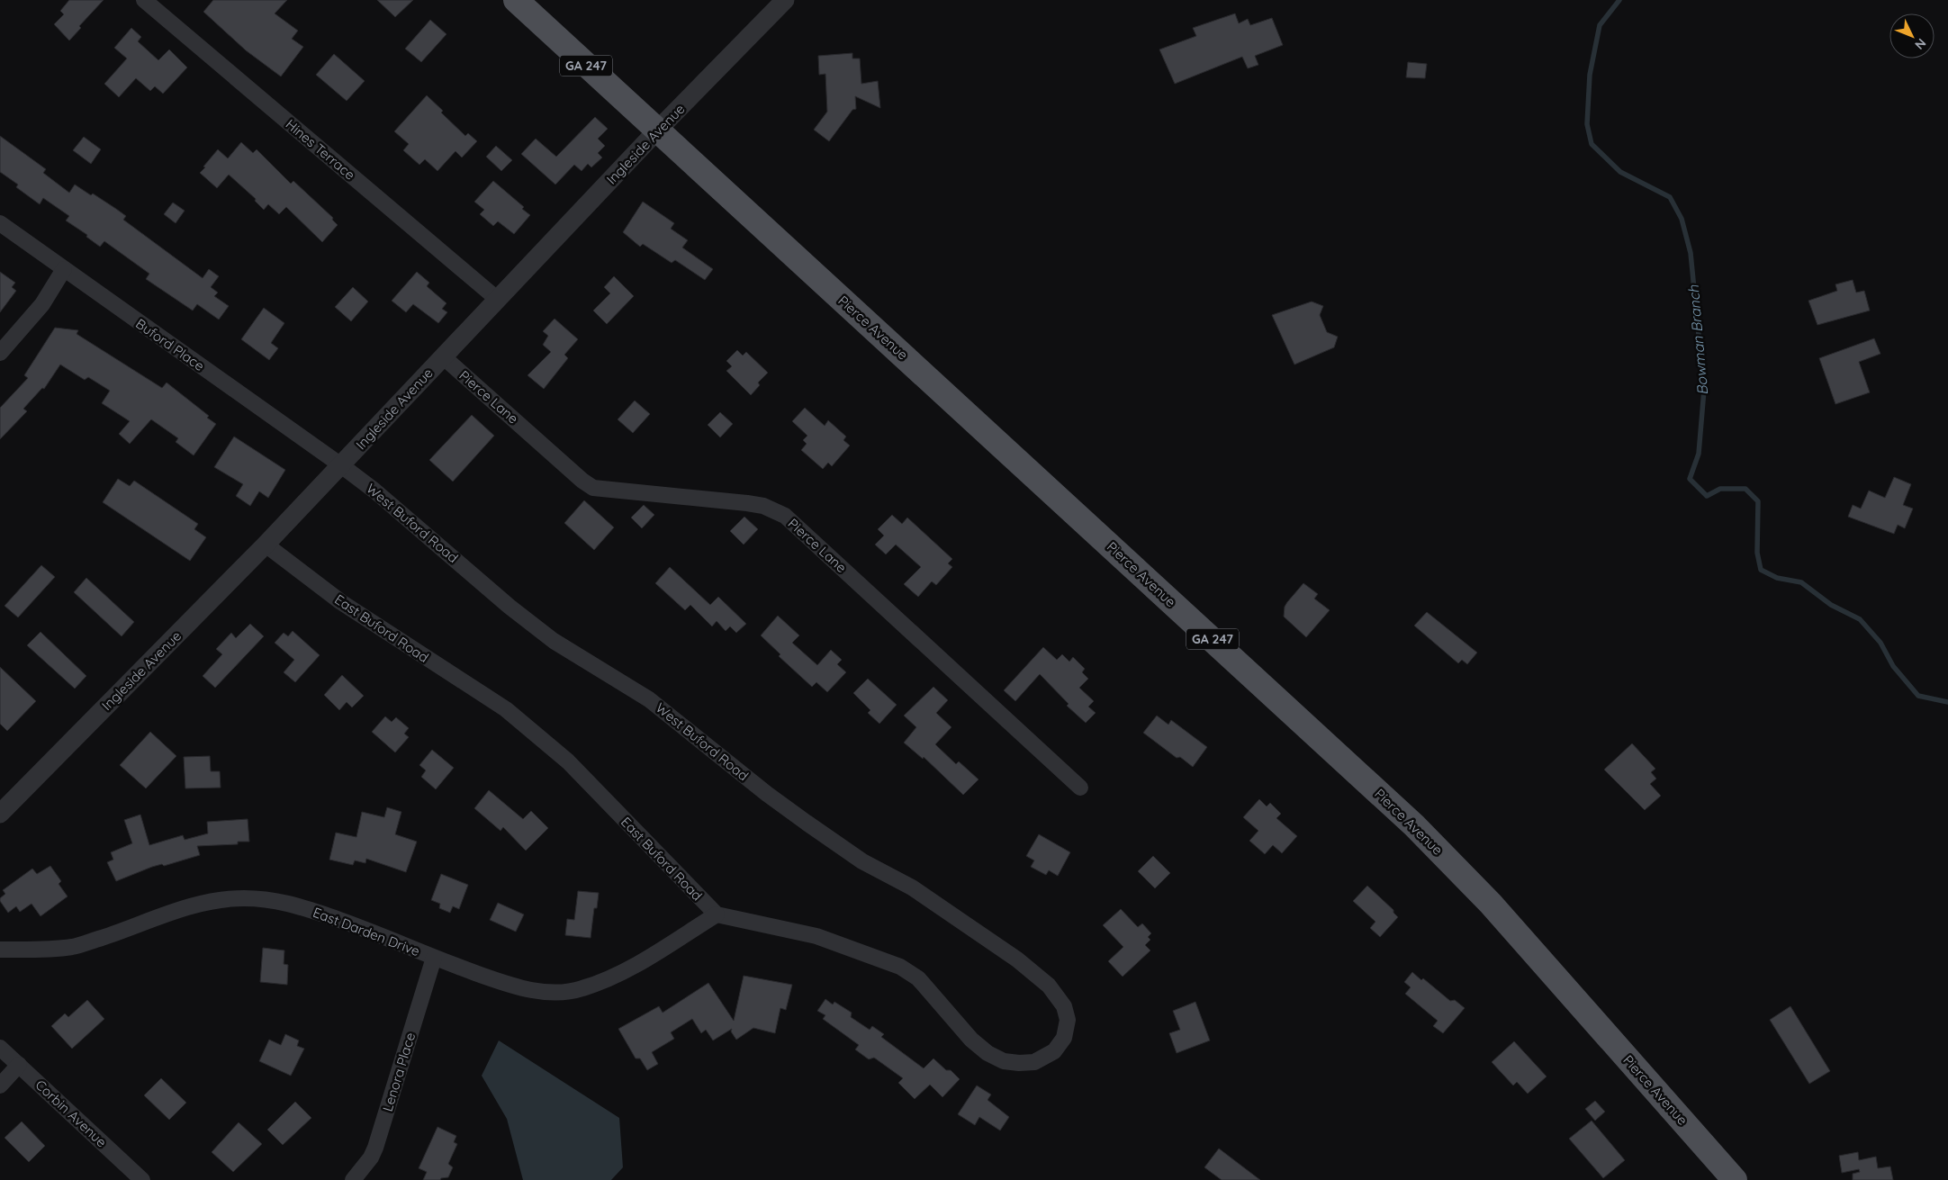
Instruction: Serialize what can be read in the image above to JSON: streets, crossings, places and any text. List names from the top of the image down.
{
  "streets": {
    "main road": ["GA 247", "Pierce Avenue"],
    "street": [
      "Ingleside Avenue",
      "Hines Terrace",
      "Buford Place",
      "Pierce Lane",
      "West Buford Road",
      "East Buford Road",
      "East Darden Drive",
      "Lenora Place",
      "Corbin Avenue"
    ]
  },
  "crossings": [
    ["Ingleside Avenue", "Hines Terrace"],
    ["Ingleside Avenue", "Pierce Avenue"],
    ["Ingleside Avenue", "Buford Place"],
    ["Ingleside Avenue", "Pierce Lane"],
    ["Ingleside Avenue", "West Buford Road"],
    ["Ingleside Avenue", "East Buford Road"],
    ["Buford Place", "West Buford Road"],
    ["West Buford Road", "East Buford Road"],
    ["West Buford Road", "East Darden Drive"],
    ["East Buford Road", "East Darden Drive"],
    ["East Darden Drive", "Lenora Place"]
  ],
  "water": ["Bowman Branch"],
  "north": "bottom right"
}
